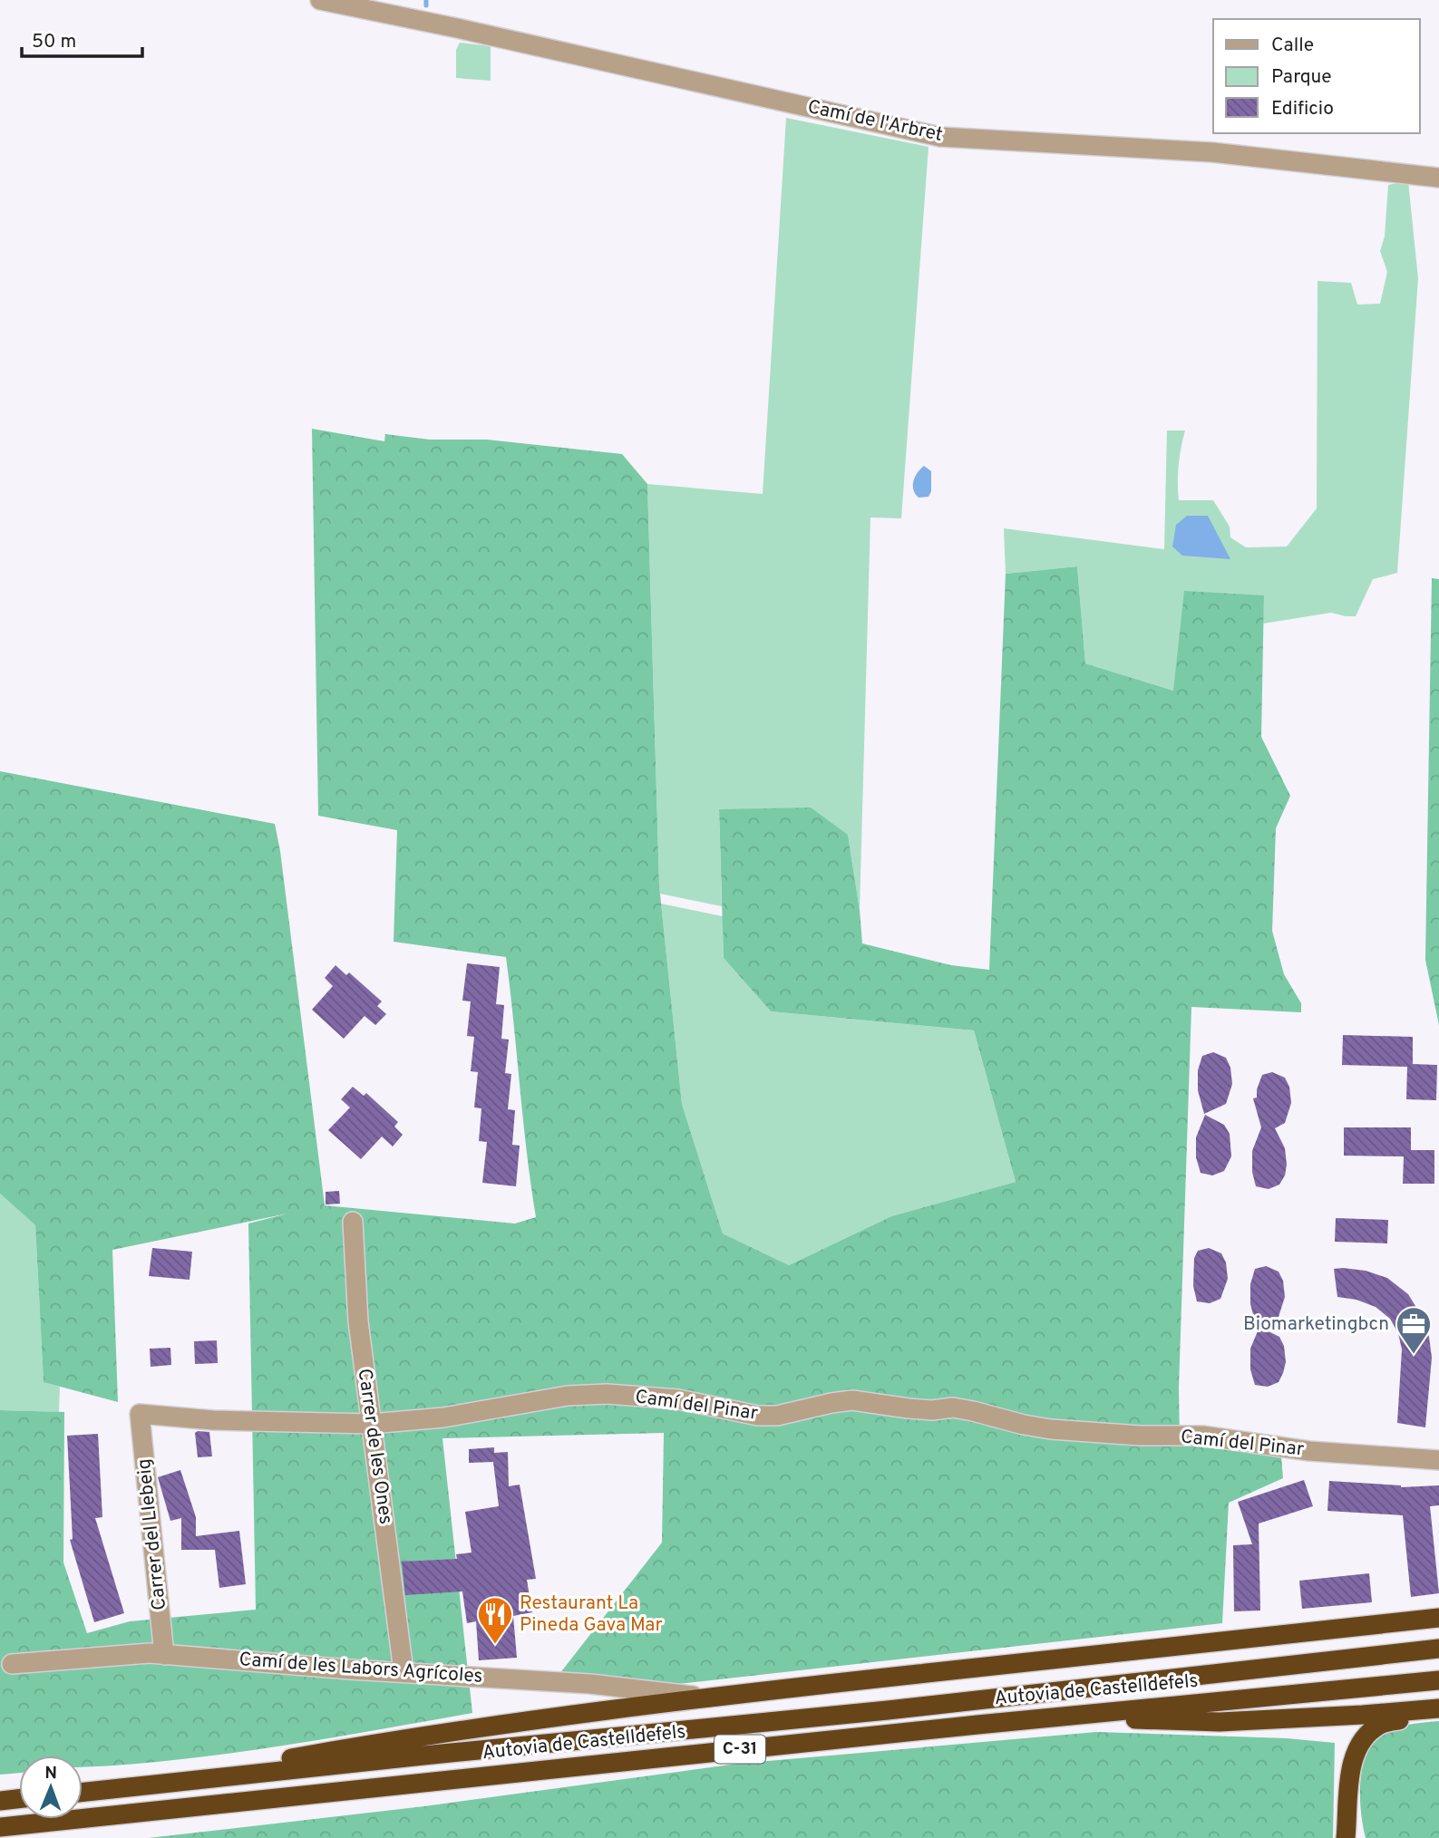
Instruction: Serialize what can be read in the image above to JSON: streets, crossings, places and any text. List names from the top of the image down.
{
  "streets": {
    "highway": ["Autovia de Castelldefels", "C-31"],
    "street": [
      "Camí de l'Arbret",
      "Camí del Pinar",
      "Carrer de les Ones",
      "Carrer del Llebeig",
      "Camí de les Labors Agrícoles"
    ]
  },
  "crossings": [
    ["Camí del Pinar", "Carrer de les Ones"],
    ["Camí del Pinar", "Carrer del Llebeig"],
    ["Carrer de les Ones", "Camí de les Labors Agrícoles"],
    ["Carrer del Llebeig", "Camí de les Labors Agrícoles"]
  ],
  "places": {
    "office": ["Biomarketingbcn"],
    "restaurant": ["Restaurant La Pineda Gava Mar"]
  },
  "legend": ["Calle", "Parque", "Edificio"],
  "scale_bar": "50 m",
  "north": "top"
}
